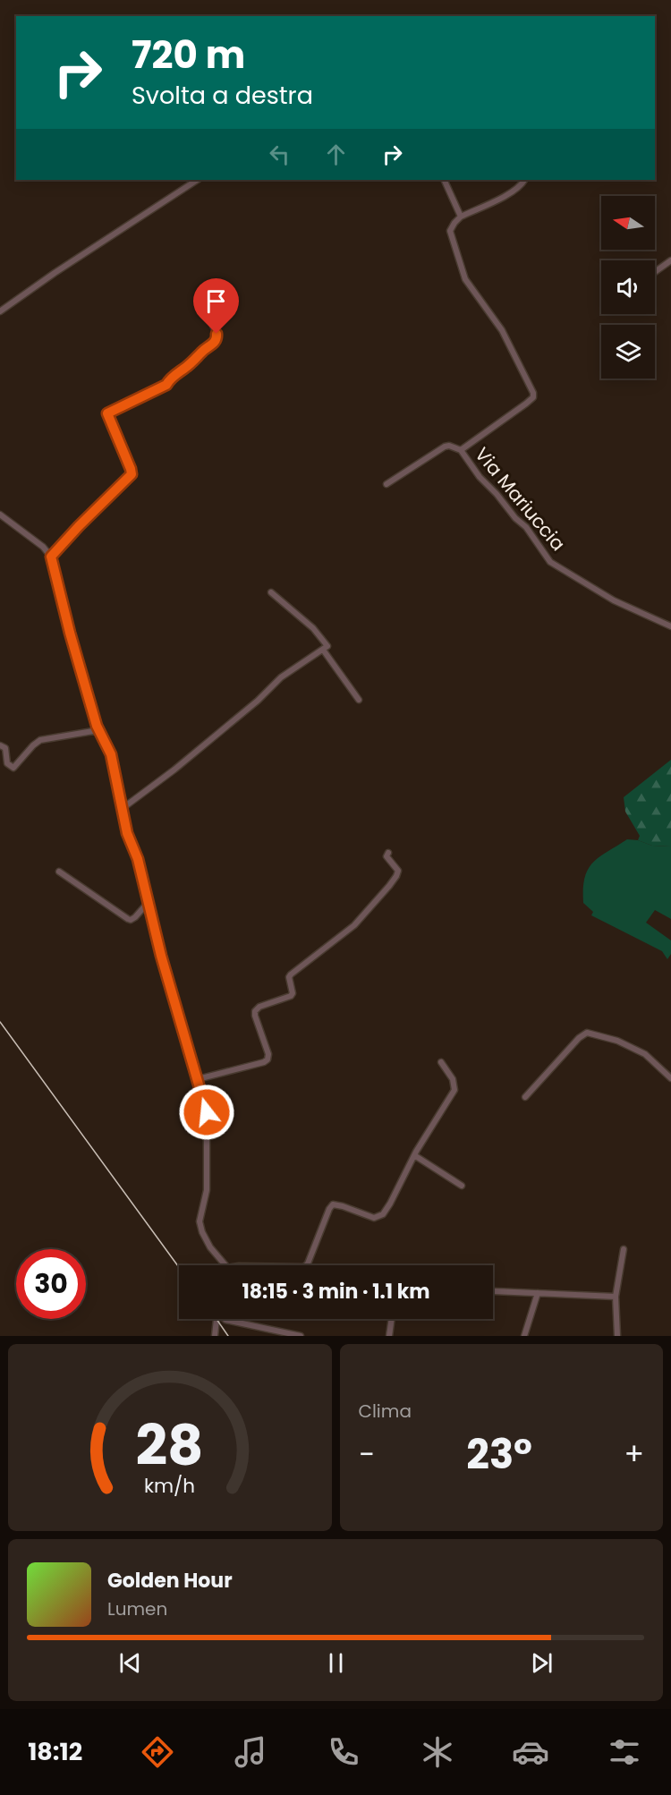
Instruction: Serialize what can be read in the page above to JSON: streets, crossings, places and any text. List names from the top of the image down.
{
  "streets": {
    "street": ["Via Mariuccia"]
  },
  "north": "left",
  "page": {
    "turn": ["720 m", "Svolta a destra"],
    "limit": "30",
    "trip": "18:15 · 3 min · 1.1 km",
    "tile": "Clima",
    "heat": ["−", "23°", "+"],
    "song": ["Golden Hour", "Lumen"],
    "tabs": "18:12",
    "gauge": ["28", "km/h"]
  }
}
